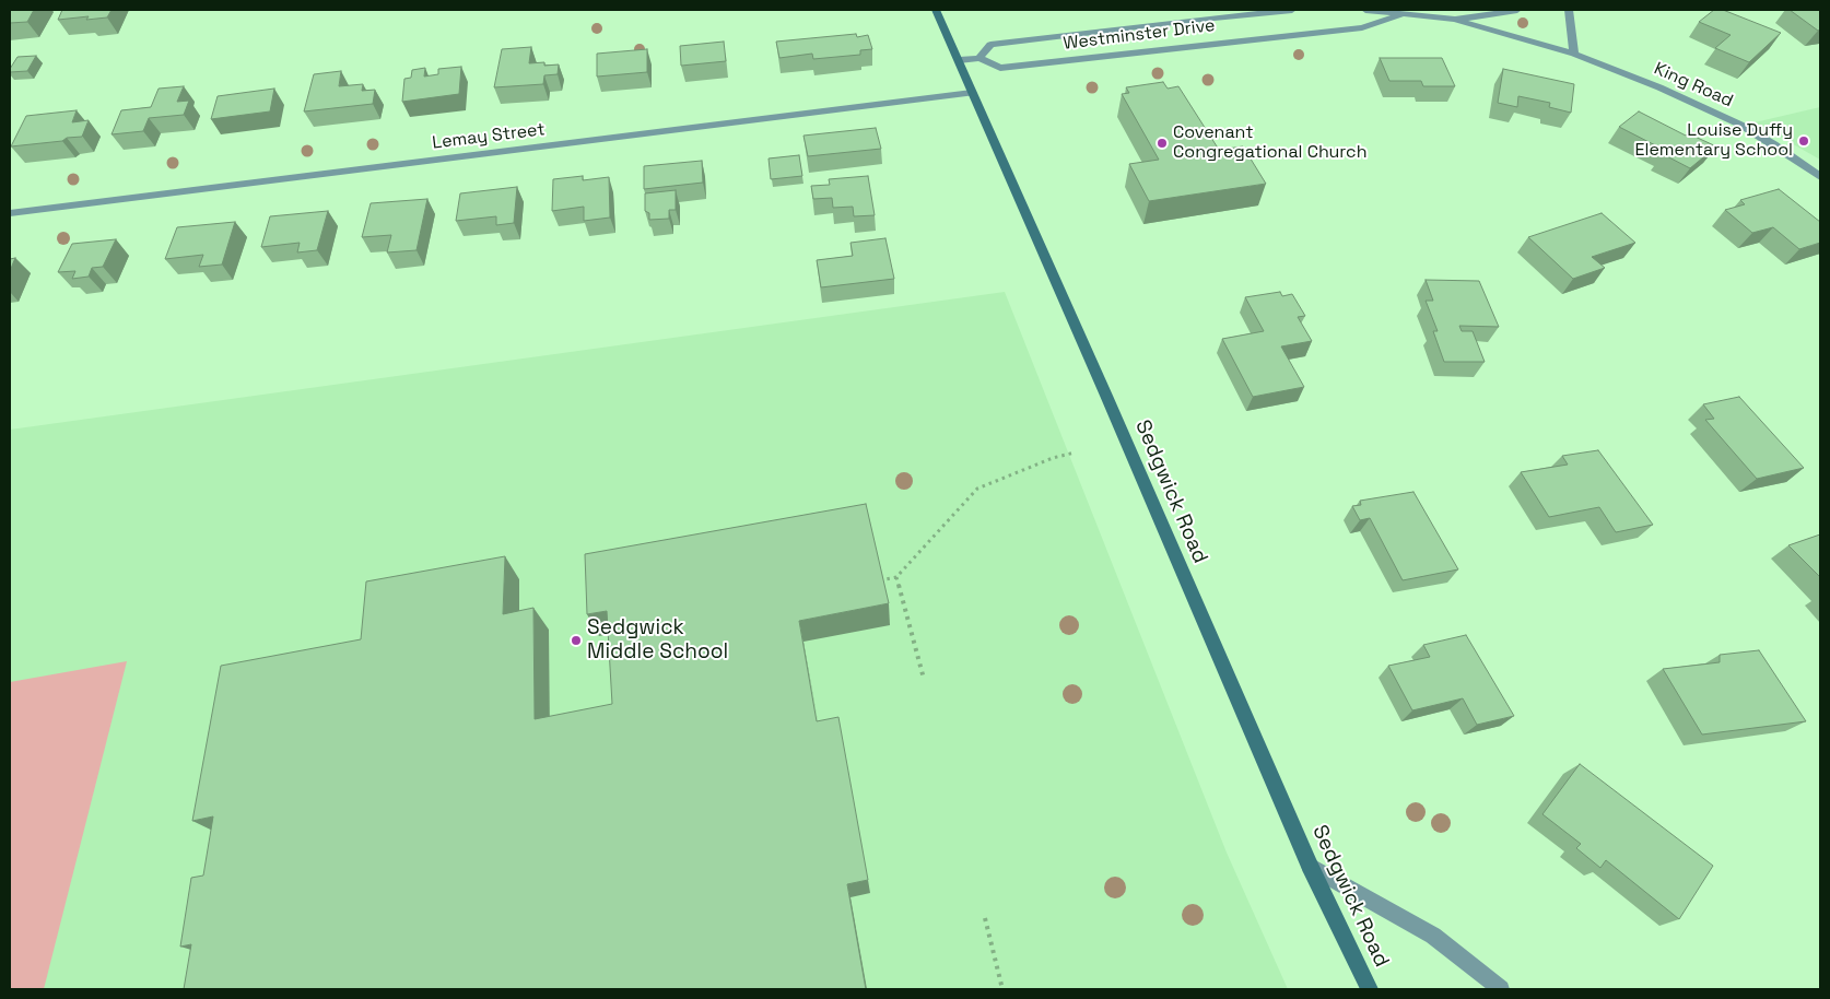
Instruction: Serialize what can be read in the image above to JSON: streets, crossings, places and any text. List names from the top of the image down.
{
  "streets": {
    "main road": ["Sedgwick Road"],
    "street": ["Westminster Drive", "King Road", "Lemay Street"]
  },
  "crossings": [
    ["Westminster Drive", "King Road"],
    ["Westminster Drive", "Sedgwick Road"],
    ["Lemay Street", "Sedgwick Road"]
  ],
  "places": ["Louise Duffy Elementary School", "Covenant Congregational Church", "Sedgwick Middle School"]
}
